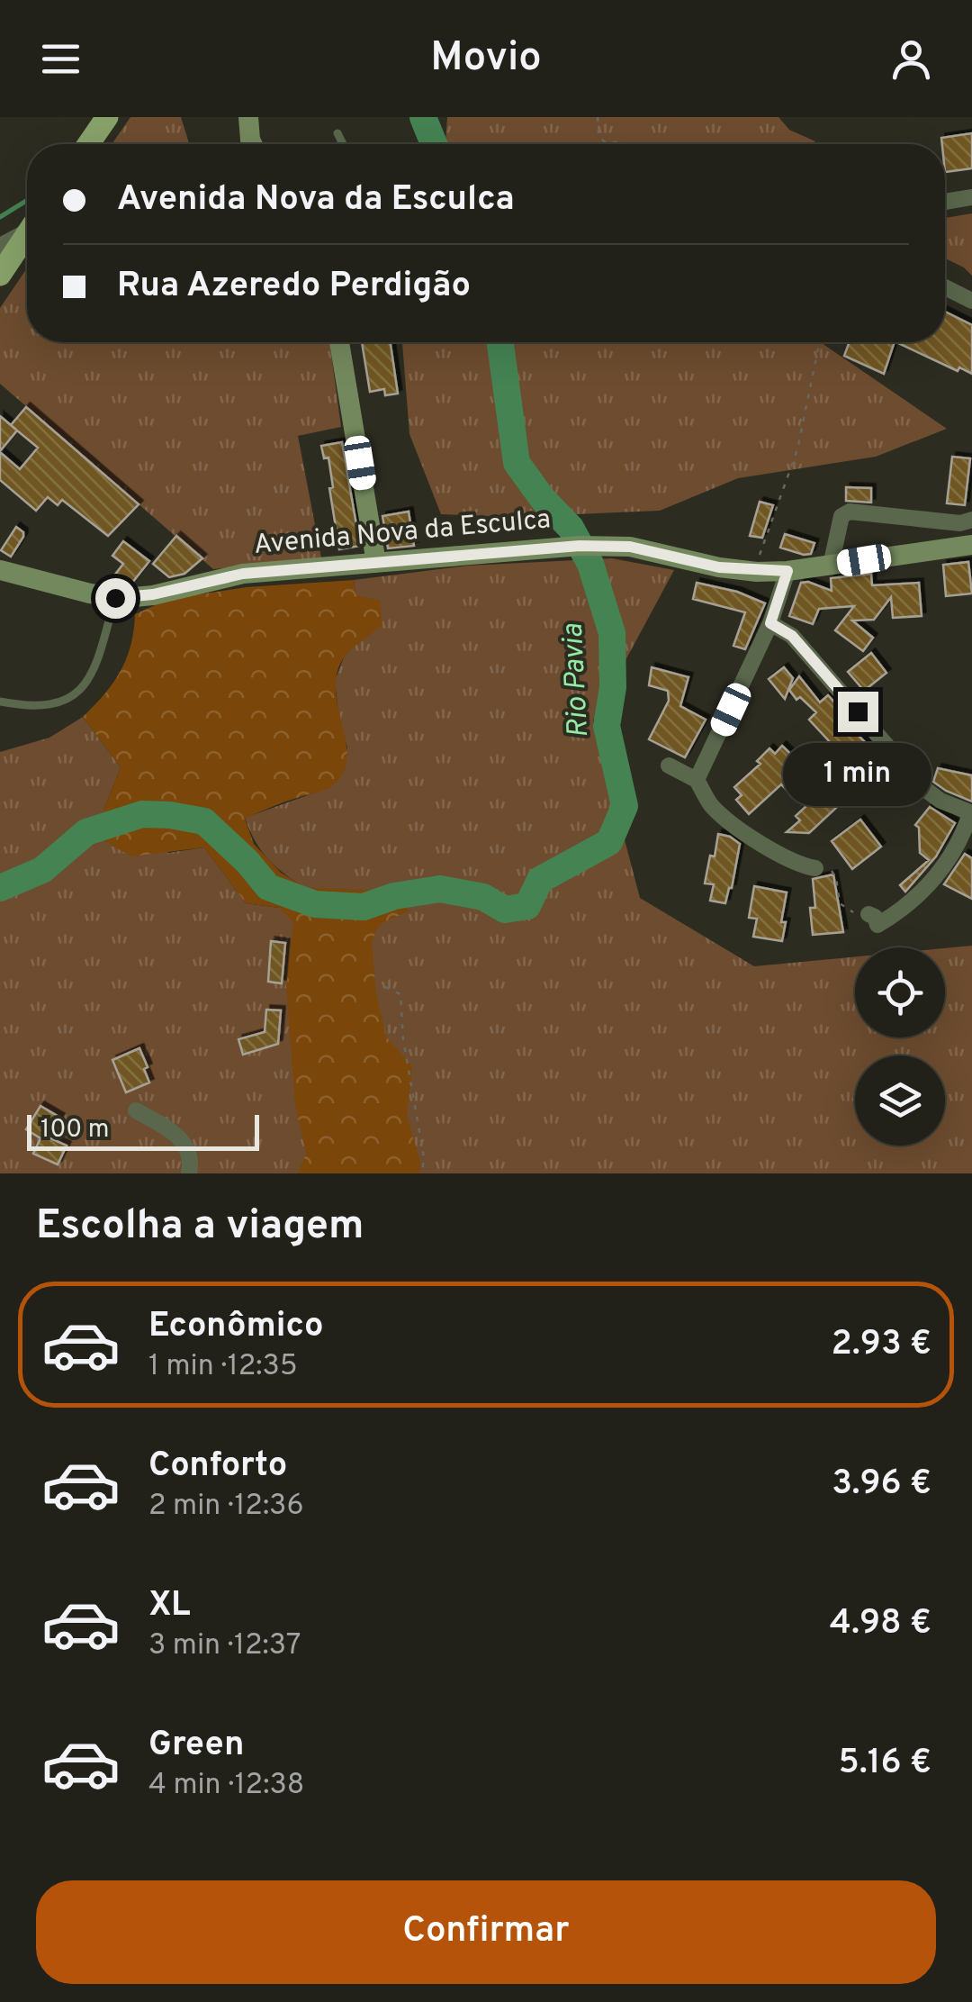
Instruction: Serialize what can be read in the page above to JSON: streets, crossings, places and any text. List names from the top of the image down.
{
  "streets": {
    "street": ["Avenida Nova da Esculca"]
  },
  "water": ["Rio Pavia"],
  "scale_bar": "100 m",
  "page": {
    "header": "Movio",
    "banner": ["Avenida Nova da Esculca", "Rua Azeredo Perdigão"],
    "bubble": "1 min",
    "scale": "100 m",
    "heading": "Escolha a viagem",
    "list": [
      {
        "name": "Econômico",
        "note": "1 min · 12:35",
        "value": "2.93 €"
      },
      {
        "name": "Conforto",
        "note": "2 min · 12:36",
        "value": "3.96 €"
      },
      {
        "name": "XL",
        "note": "3 min · 12:37",
        "value": "4.98 €"
      },
      {
        "name": "Green",
        "note": "4 min · 12:38",
        "value": "5.16 €"
      }
    ],
    "buttons": "Confirmar"
  }
}
